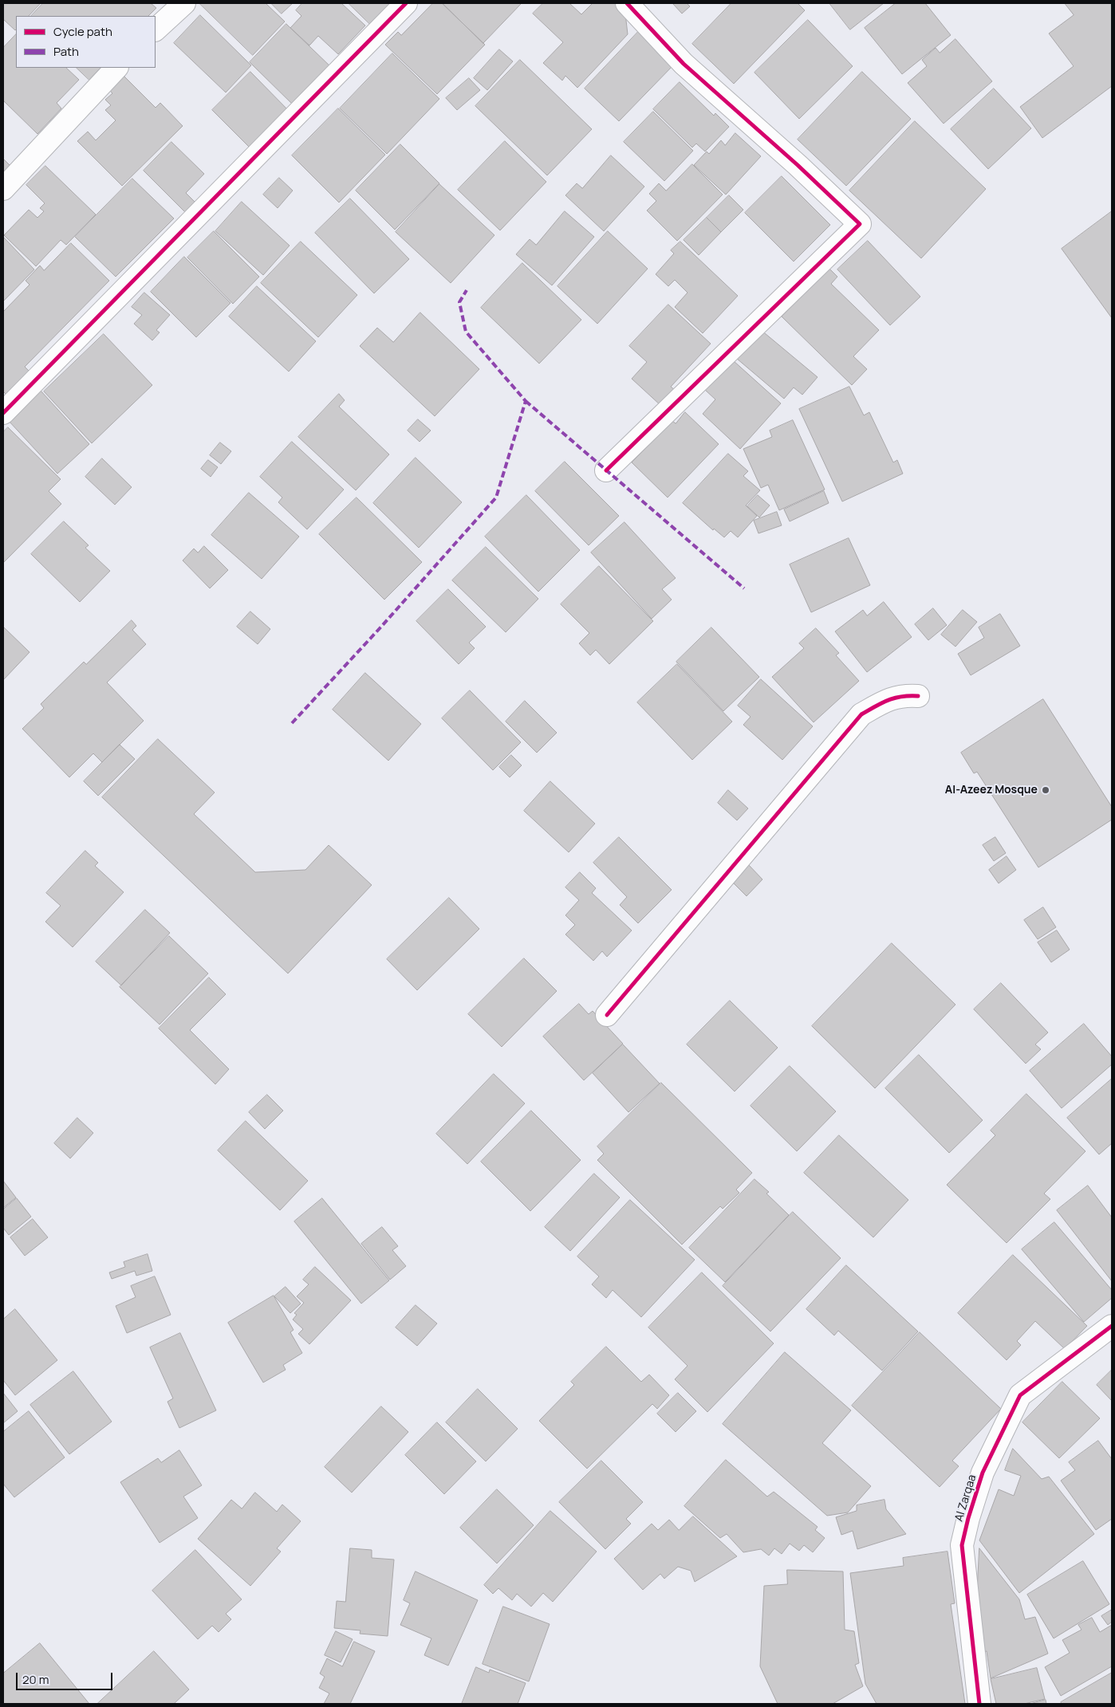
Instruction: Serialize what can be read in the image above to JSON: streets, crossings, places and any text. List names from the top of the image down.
{
  "streets": {
    "street": ["Al Zarqaa"]
  },
  "places": ["Al-Azeez Mosque"],
  "legend": ["Cycle path", "Path"],
  "scale_bar": "20 m"
}
